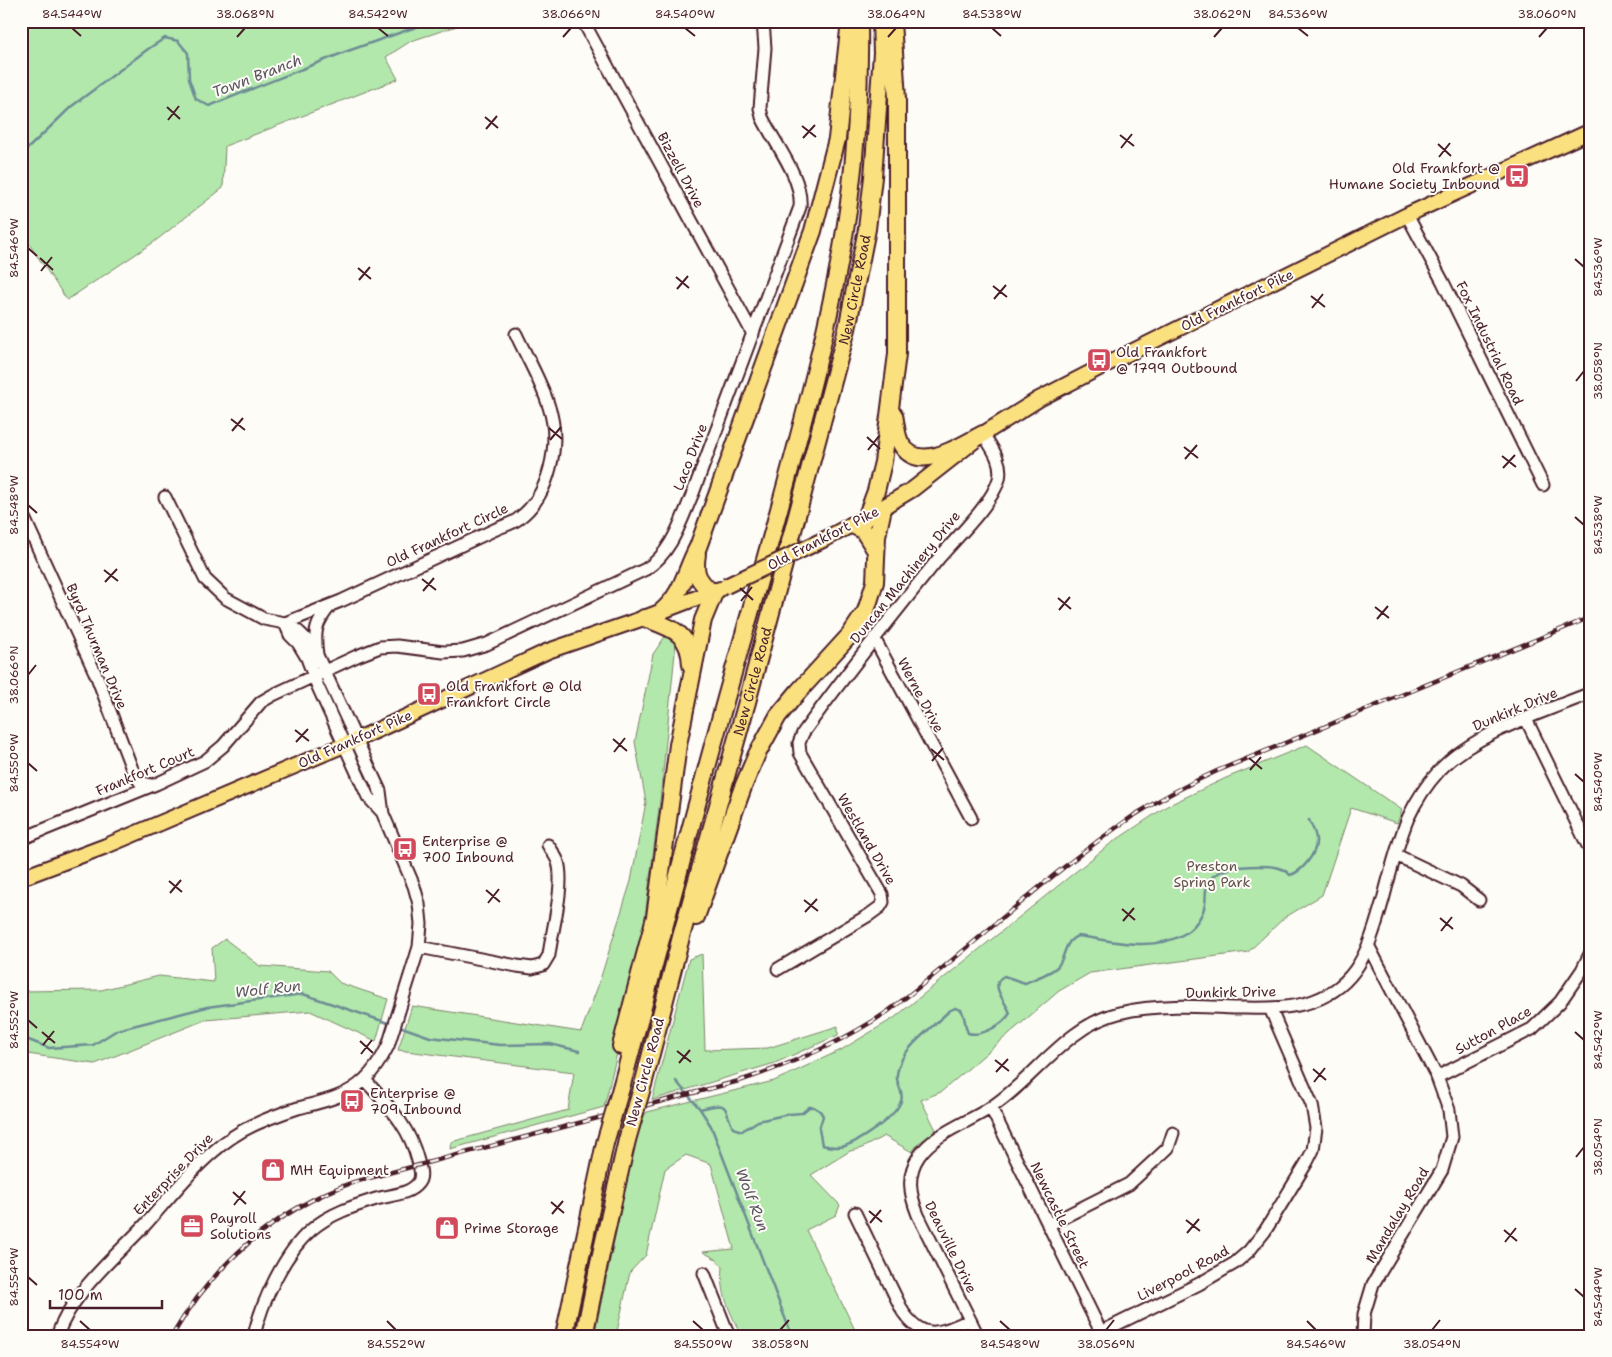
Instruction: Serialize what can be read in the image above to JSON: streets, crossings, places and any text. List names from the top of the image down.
{
  "streets": {
    "highway": ["New Circle Road"],
    "main road": ["Old Frankfort Pike"],
    "street": [
      "Bizzell Drive",
      "Fox Industrial Road",
      "Laco Drive",
      "Old Frankfort Circle",
      "Duncan Machinery Drive",
      "Byrd Thurman Drive",
      "Werne Drive",
      "Dunkirk Drive",
      "Frankfort Court",
      "Westland Drive",
      "Sutton Place",
      "Enterprise Drive",
      "Newcastle Street",
      "Mandalay Road",
      "Deauville Drive",
      "Liverpool Road"
    ]
  },
  "crossings": [
    ["Bizzell Drive", "Laco Drive"],
    ["Old Frankfort Pike", "Fox Industrial Road"],
    ["Old Frankfort Pike", "Duncan Machinery Drive"],
    ["Old Frankfort Pike", "Enterprise Drive"],
    ["Laco Drive", "Frankfort Court"],
    ["Duncan Machinery Drive", "Werne Drive"],
    ["Duncan Machinery Drive", "Westland Drive"],
    ["Byrd Thurman Drive", "Frankfort Court"],
    ["Dunkirk Drive", "Newcastle Street"],
    ["Dunkirk Drive", "Mandalay Road"],
    ["Dunkirk Drive", "Deauville Drive"],
    ["Dunkirk Drive", "Liverpool Road"],
    ["Sutton Place", "Mandalay Road"],
    ["Newcastle Street", "Liverpool Road"]
  ],
  "water": ["Town Branch", "Wolf Run"],
  "parks": ["Preston Spring Park"],
  "places": {
    "bus stop": [
      "Old Frankfort @ Humane Society Inbound",
      "Old Frankfort @ 1799 Outbound",
      "Old Frankfort @ Old Frankfort Circle",
      "Enterprise @ 700 Inbound",
      "Enterprise @ 709 Inbound"
    ],
    "shop": ["MH Equipment", "Prime Storage"],
    "office": ["Payroll Solutions"]
  },
  "scale_bar": "100 m",
  "coordinates": [
    "84.544°W",
    "38.068°N",
    "84.542°W",
    "38.066°N",
    "84.540°W",
    "38.064°N",
    "84.538°W",
    "38.062°N",
    "84.536°W",
    "38.060°N",
    "84.546°W",
    "38.058°N",
    "84.548°W",
    "84.550°W",
    "84.552°W",
    "38.054°N",
    "84.554°W",
    "38.056°N"
  ]
}
